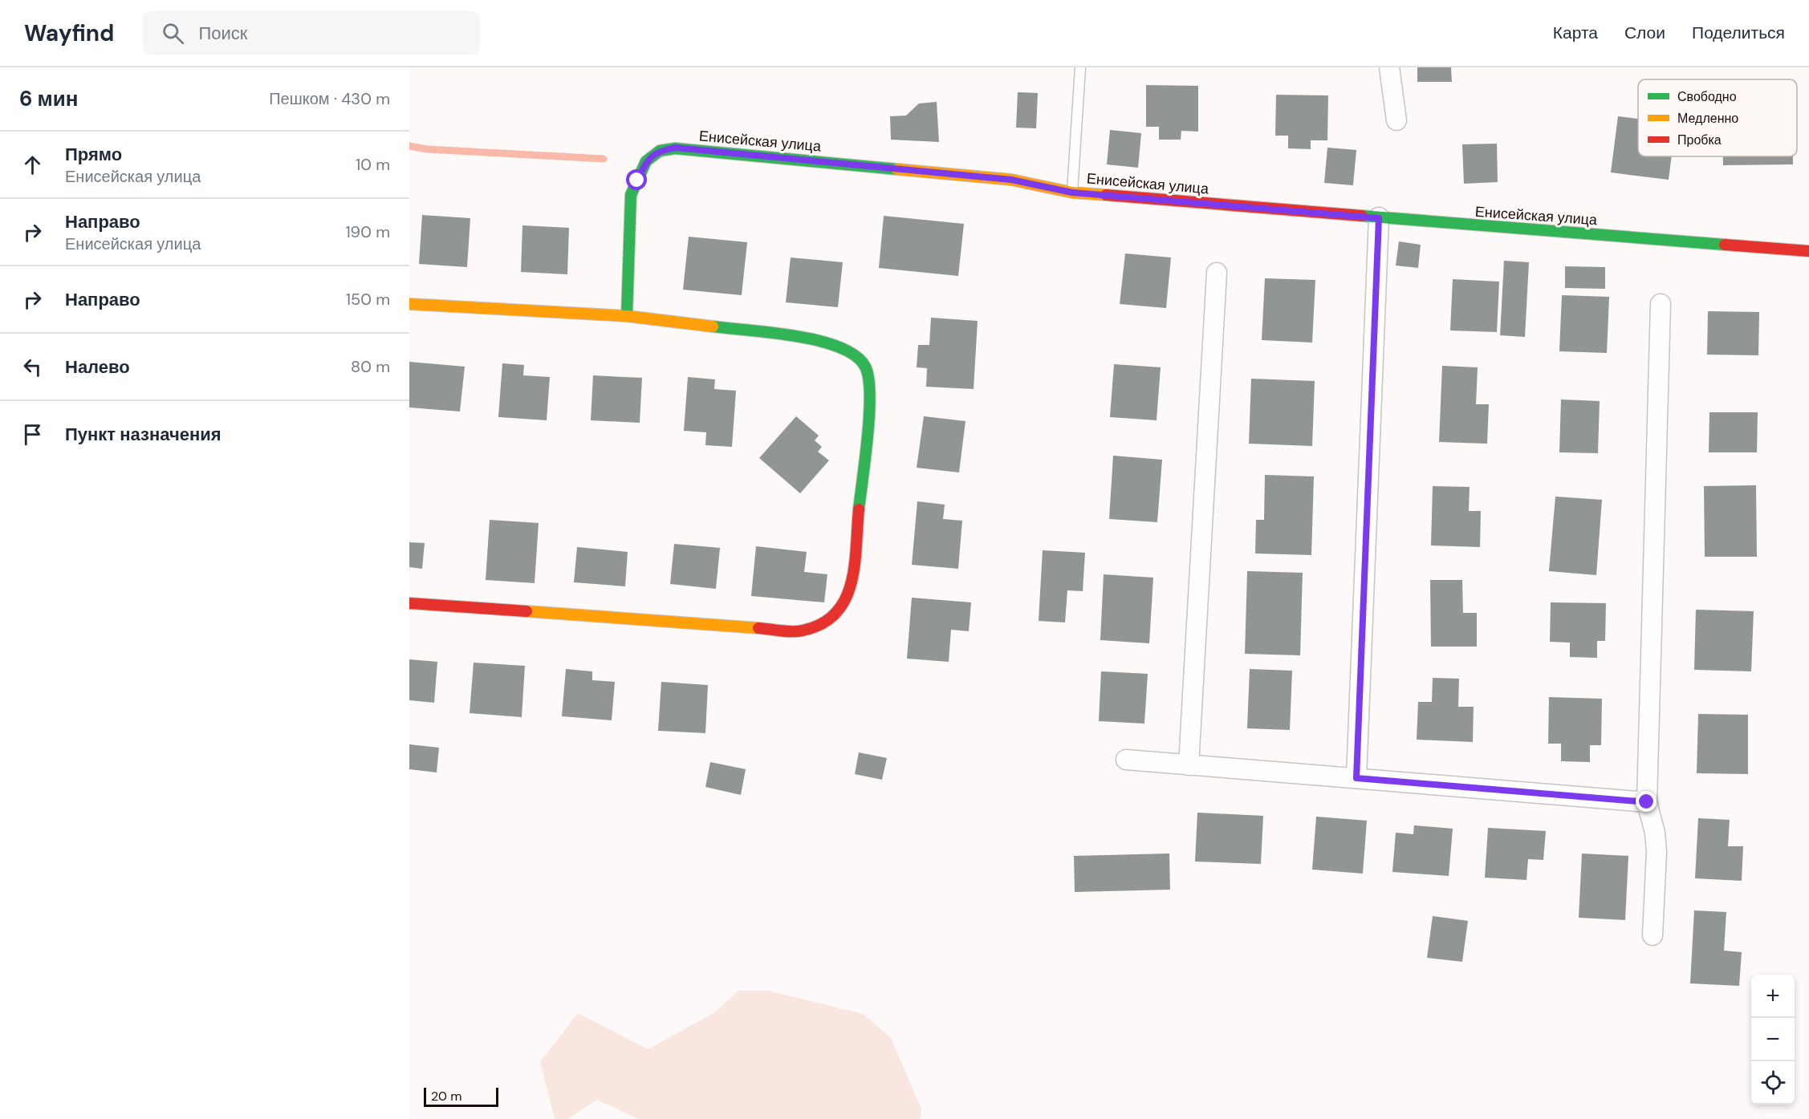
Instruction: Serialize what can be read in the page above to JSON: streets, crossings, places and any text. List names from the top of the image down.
{
  "streets": {
    "street": ["Енисейская улица"]
  },
  "legend": ["Свободно", "Медленно", "Пробка"],
  "scale_bar": "20 m",
  "page": {
    "header": "Wayfind",
    "search": "Поиск",
    "nav": ["Карта", "Слои", "Поделиться"],
    "heading": ["6 мин", "Пешком · 430 m"],
    "list": [
      ["Прямо", "Енисейская улица", "10 m"],
      ["Направо", "Енисейская улица", "190 m"],
      ["Направо", "150 m"],
      ["Налево", "80 m"],
      "Пункт назначения"
    ],
    "map_buttons": ["+", "−"],
    "scale": "20 m"
  }
}
